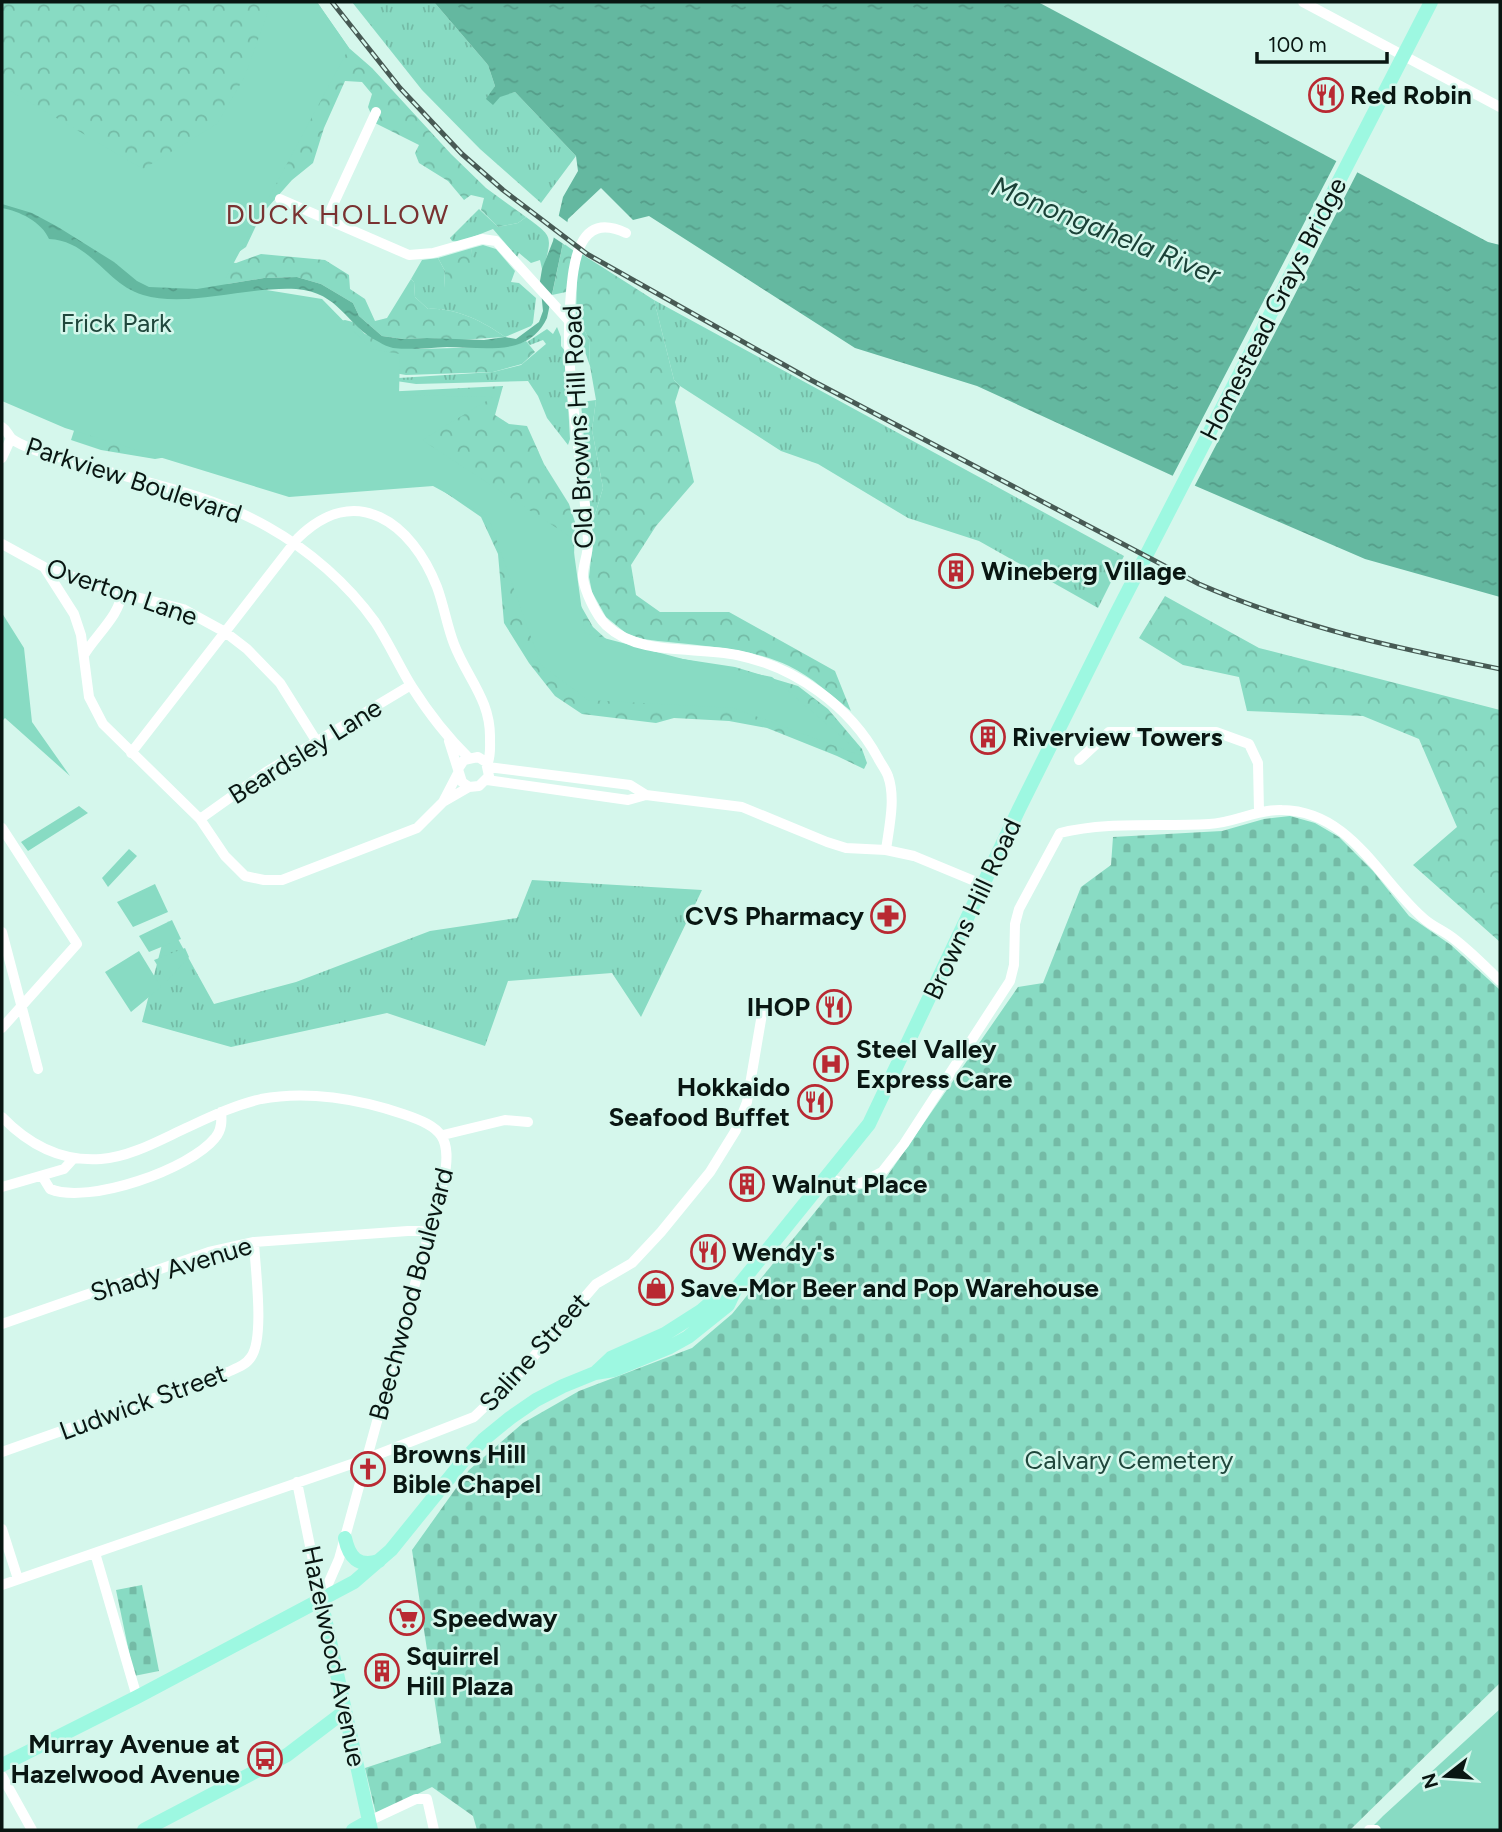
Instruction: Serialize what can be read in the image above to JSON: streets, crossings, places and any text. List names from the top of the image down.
{
  "streets": {
    "main road": ["Homestead Grays Bridge", "Browns Hill Road", "Hazelwood Avenue"],
    "street": [
      "Old Browns Hill Road",
      "Parkview Boulevard",
      "Overton Lane",
      "Beardsley Lane",
      "Shady Avenue",
      "Beechwood Boulevard",
      "Saline Street",
      "Ludwick Street"
    ]
  },
  "crossings": [
    ["Homestead Grays Bridge", "Browns Hill Road"],
    ["Parkview Boulevard", "Beardsley Lane"],
    ["Overton Lane", "Beardsley Lane"],
    ["Browns Hill Road", "Beechwood Boulevard"],
    ["Browns Hill Road", "Hazelwood Avenue"],
    ["Shady Avenue", "Beechwood Boulevard"],
    ["Shady Avenue", "Ludwick Street"],
    ["Beechwood Boulevard", "Saline Street"],
    ["Beechwood Boulevard", "Hazelwood Avenue"],
    ["Saline Street", "Hazelwood Avenue"]
  ],
  "districts": ["DUCK HOLLOW"],
  "water": ["Monongahela River"],
  "parks": ["Frick Park", "Calvary Cemetery"],
  "places": {
    "restaurant": [
      "Red Robin",
      "IHOP",
      "Hokkaido Seafood Buffet",
      "Wendy's"
    ],
    "building": [
      "Wineberg Village",
      "Riverview Towers",
      "Walnut Place",
      "Squirrel Hill Plaza"
    ],
    "pharmacy": ["CVS Pharmacy"],
    "hospital": ["Steel Valley Express Care"],
    "shop": ["Save-Mor Beer and Pop Warehouse"],
    "church": ["Browns Hill Bible Chapel"],
    "supermarket": ["Speedway"],
    "bus stop": ["Murray Avenue at Hazelwood Avenue"]
  },
  "scale_bar": "100 m",
  "north": "left"
}
